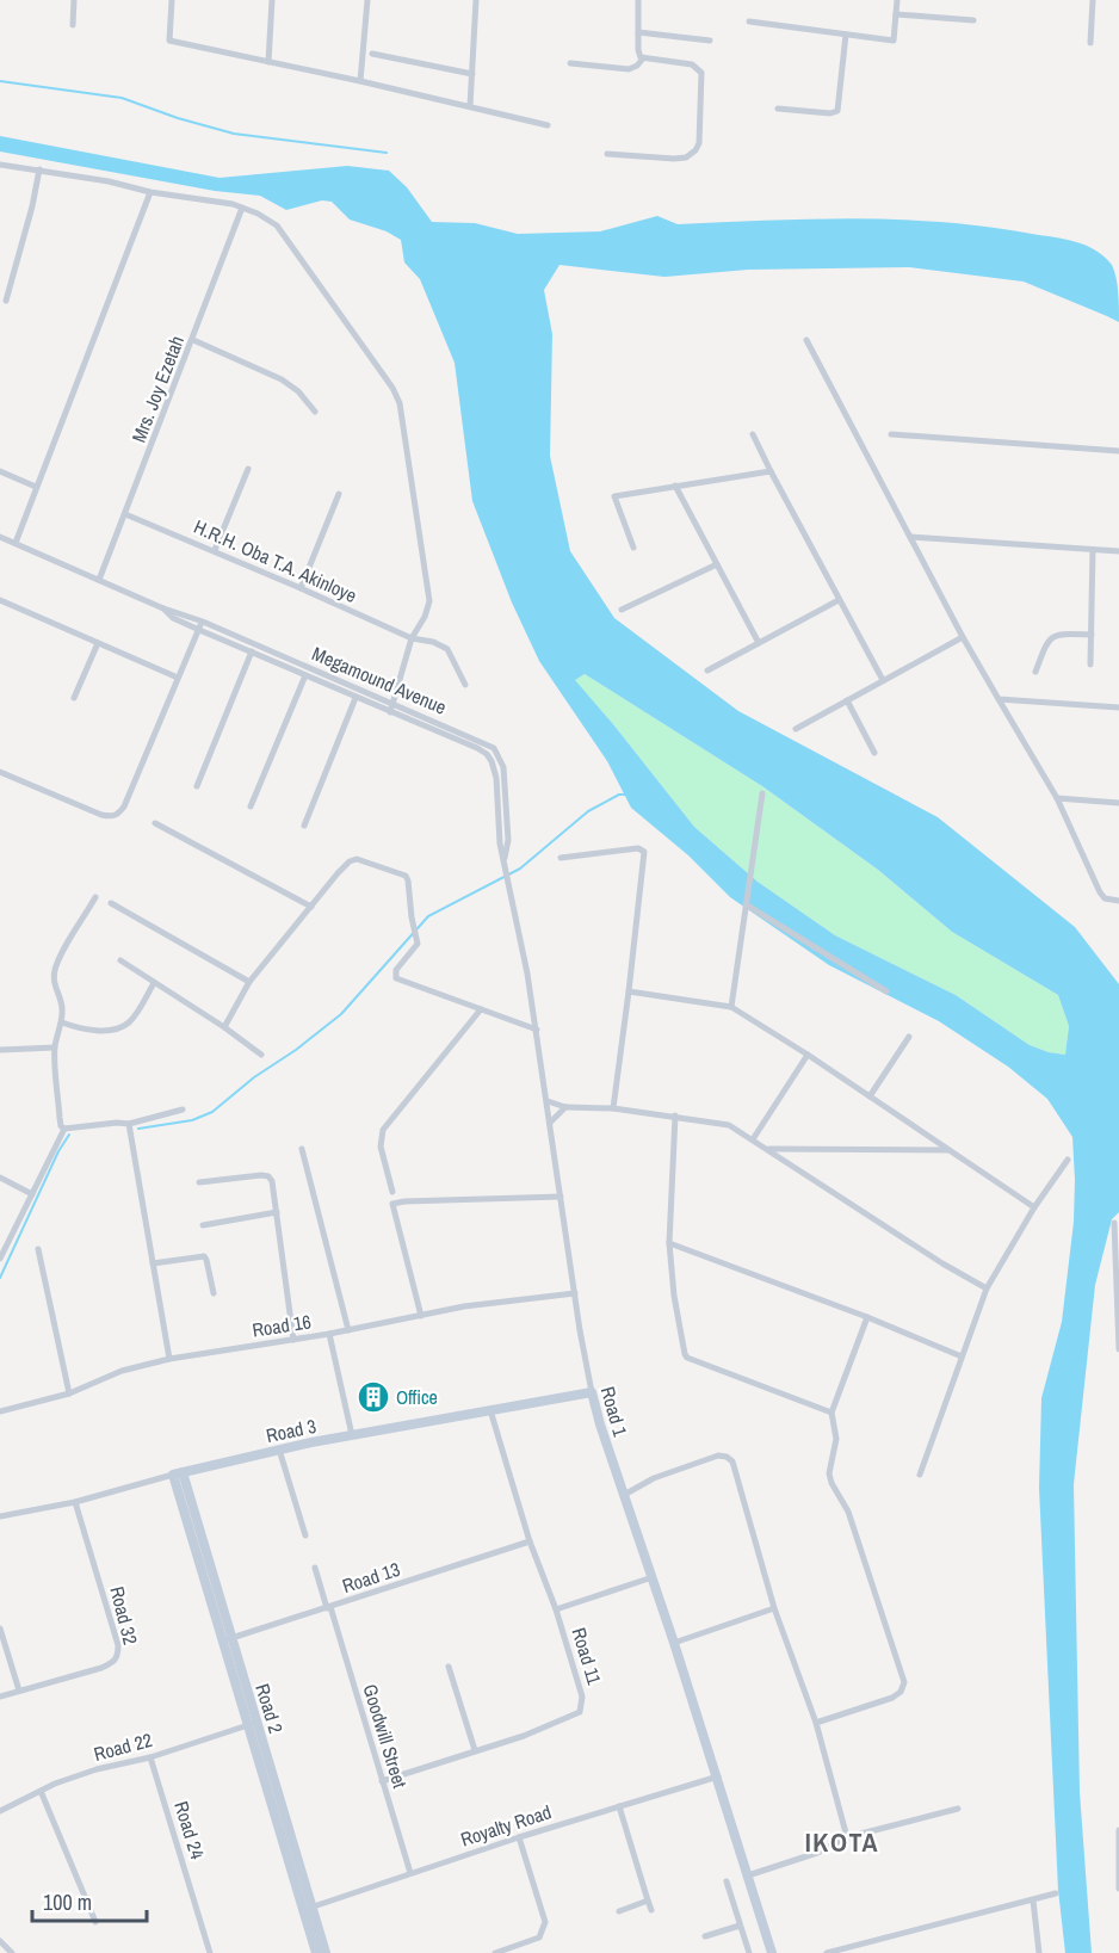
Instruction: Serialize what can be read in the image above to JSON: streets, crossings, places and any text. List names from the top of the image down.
{
  "streets": {
    "street": [
      "Mrs. Joy Ezetah",
      "H.R.H. Oba T.A. Akinloye",
      "Megamound Avenue",
      "Road 16",
      "Road 1",
      "Road 3",
      "Road 13",
      "Road 32",
      "Road 11",
      "Road 2",
      "Goodwill Street",
      "Road 22",
      "Royalty Road",
      "Road 24"
    ]
  },
  "crossings": [
    ["Mrs. Joy Ezetah", "H.R.H. Oba T.A. Akinloye"],
    ["Mrs. Joy Ezetah", "Megamound Avenue"],
    ["Megamound Avenue", "Road 1"],
    ["Road 16", "Road 1"],
    ["Road 1", "Road 3"],
    ["Road 1", "Royalty Road"],
    ["Road 3", "Road 32"],
    ["Road 3", "Road 11"],
    ["Road 3", "Road 2"],
    ["Road 13", "Road 11"],
    ["Road 13", "Road 2"],
    ["Road 13", "Goodwill Street"],
    ["Road 11", "Goodwill Street"],
    ["Road 2", "Road 22"],
    ["Road 2", "Royalty Road"],
    ["Goodwill Street", "Royalty Road"],
    ["Road 22", "Road 24"]
  ],
  "districts": ["IKOTA"],
  "places": {
    "building": ["Office"]
  },
  "scale_bar": "100 m"
}
